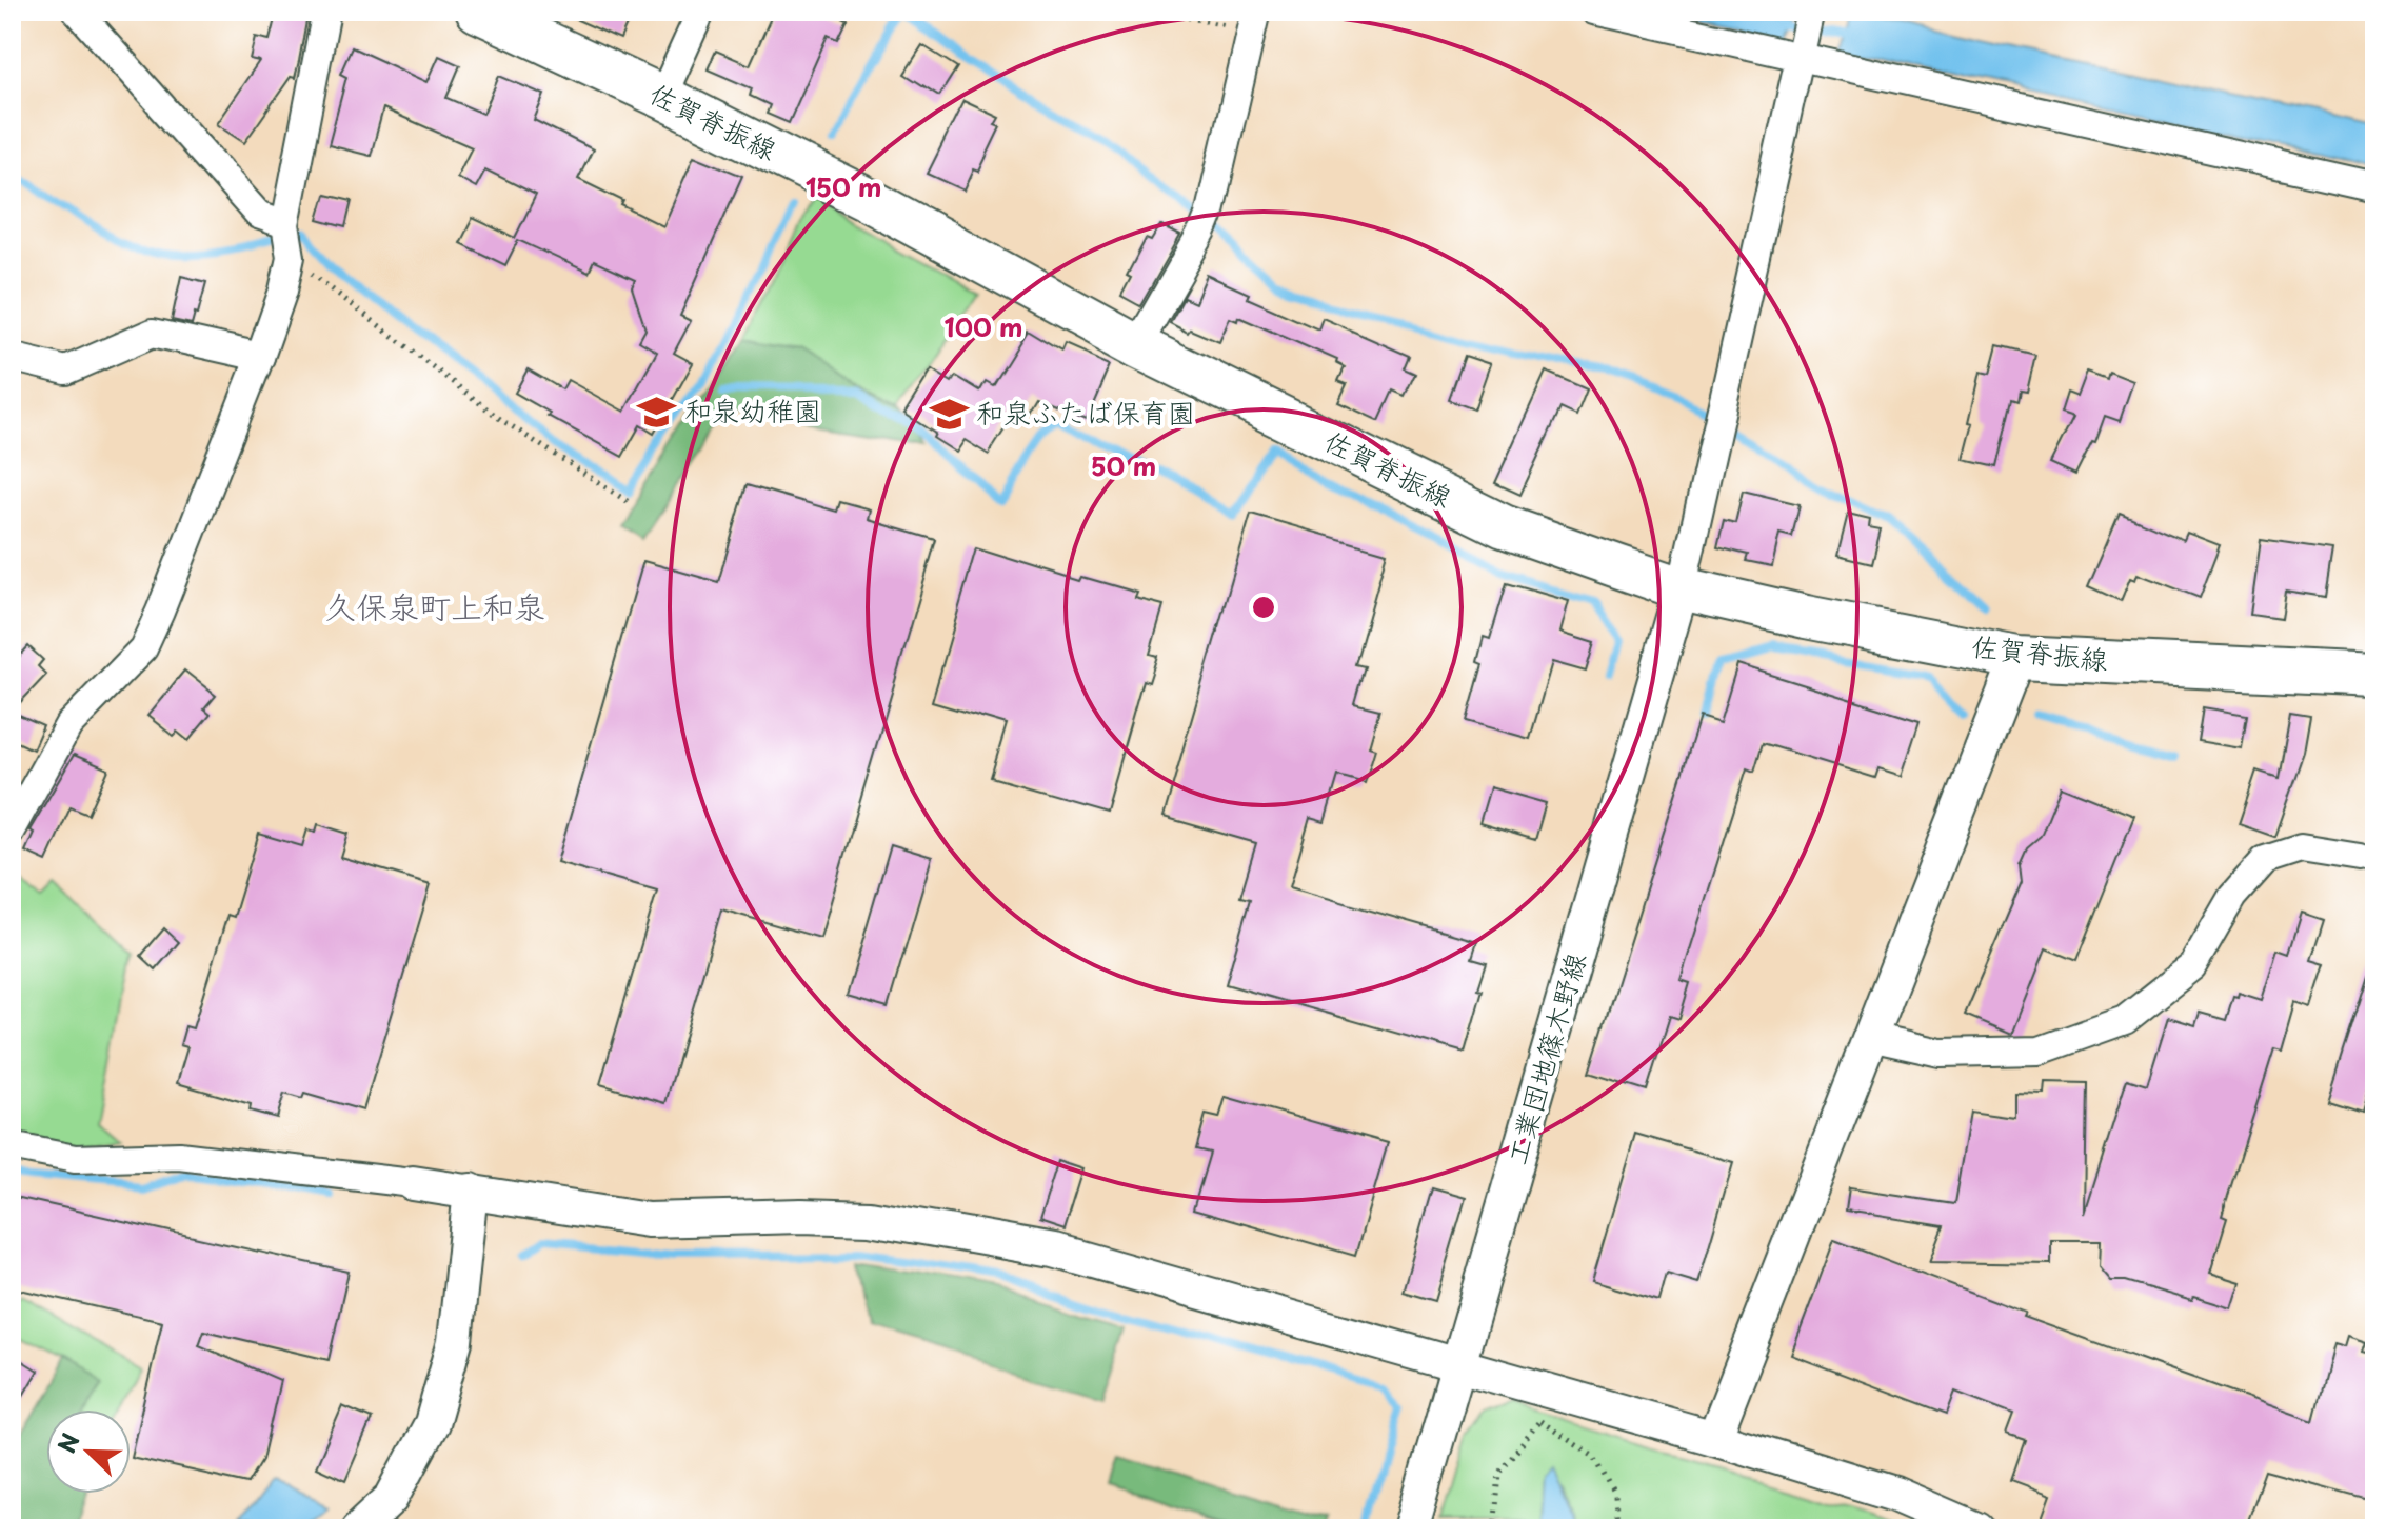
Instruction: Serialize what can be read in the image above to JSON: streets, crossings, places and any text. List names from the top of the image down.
{
  "streets": {
    "main road": ["佐賀脊振線"],
    "street": ["工業団地篠木野線"]
  },
  "crossings": [
    ["佐賀脊振線", "工業団地篠木野線"]
  ],
  "districts": ["久保泉町上和泉"],
  "places": {
    "school or university": ["和泉幼稚園", "和泉ふたば保育園"]
  },
  "north": "top left",
  "rings": ["150 m", "100 m", "50 m"]
}
